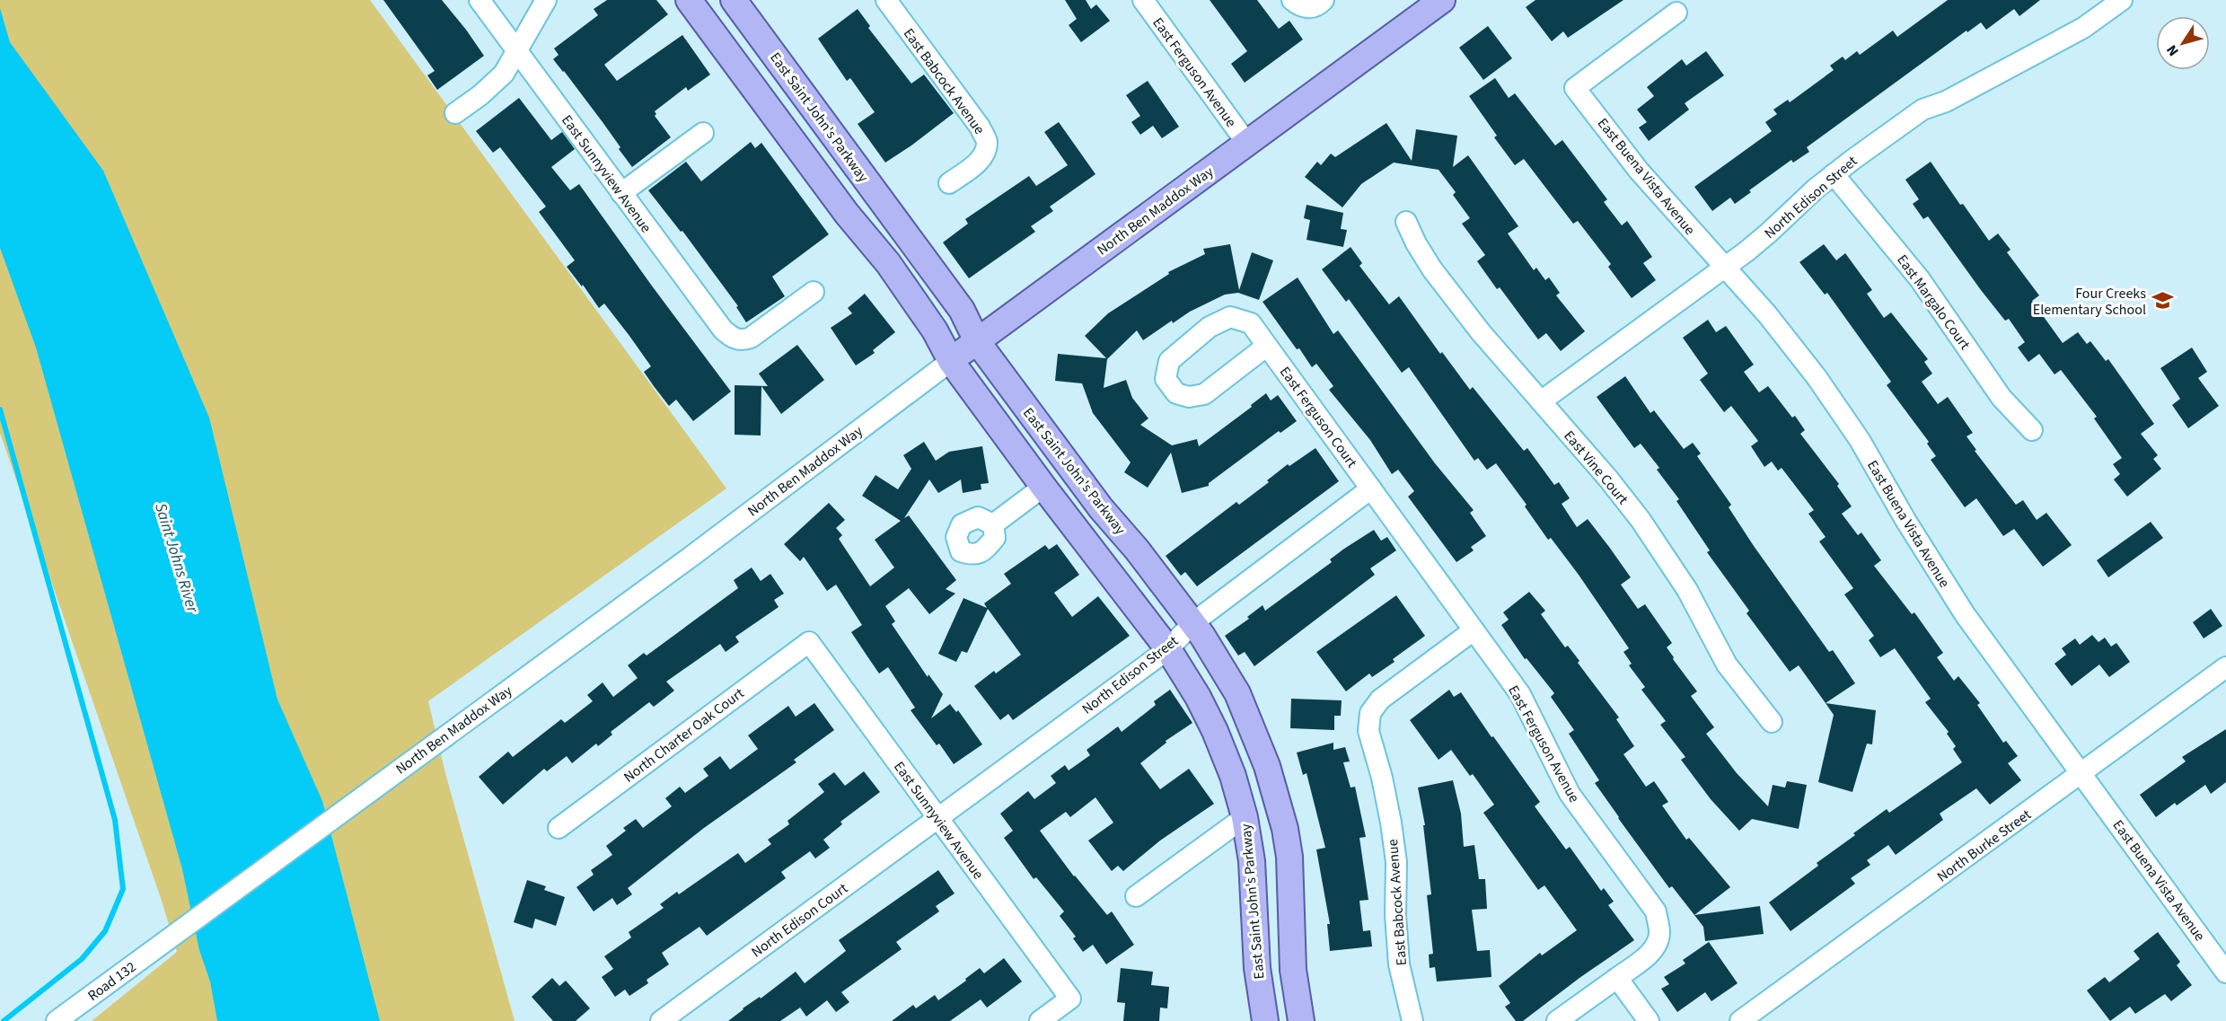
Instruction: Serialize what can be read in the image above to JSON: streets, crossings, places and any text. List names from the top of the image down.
{
  "streets": {
    "main road": ["East Saint John's Parkway", "North Ben Maddox Way"],
    "street": [
      "East Ferguson Avenue",
      "East Babcock Avenue",
      "East Sunnyview Avenue",
      "East Buena Vista Avenue",
      "North Edison Street",
      "East Margalo Court",
      "East Ferguson Court",
      "East Vine Court",
      "North Charter Oak Court",
      "North Burke Street",
      "North Edison Court",
      "Road 132"
    ]
  },
  "crossings": [
    ["East Ferguson Avenue", "East Babcock Avenue"],
    ["East Ferguson Avenue", "North Edison Street"],
    ["East Ferguson Avenue", "North Ben Maddox Way"],
    ["East Ferguson Avenue", "East Ferguson Court"],
    ["East Saint John's Parkway", "North Edison Street"],
    ["East Saint John's Parkway", "North Ben Maddox Way"],
    ["East Sunnyview Avenue", "North Edison Street"],
    ["East Sunnyview Avenue", "North Charter Oak Court"],
    ["East Sunnyview Avenue", "North Edison Court"],
    ["East Buena Vista Avenue", "North Edison Street"],
    ["East Buena Vista Avenue", "North Burke Street"],
    ["North Edison Street", "East Margalo Court"],
    ["North Edison Street", "East Ferguson Court"],
    ["North Edison Street", "East Vine Court"],
    ["North Edison Street", "North Edison Court"],
    ["North Ben Maddox Way", "Road 132"]
  ],
  "water": ["Saint Johns River"],
  "places": {
    "school or university": ["Four Creeks Elementary School"]
  },
  "north": "bottom left"
}
